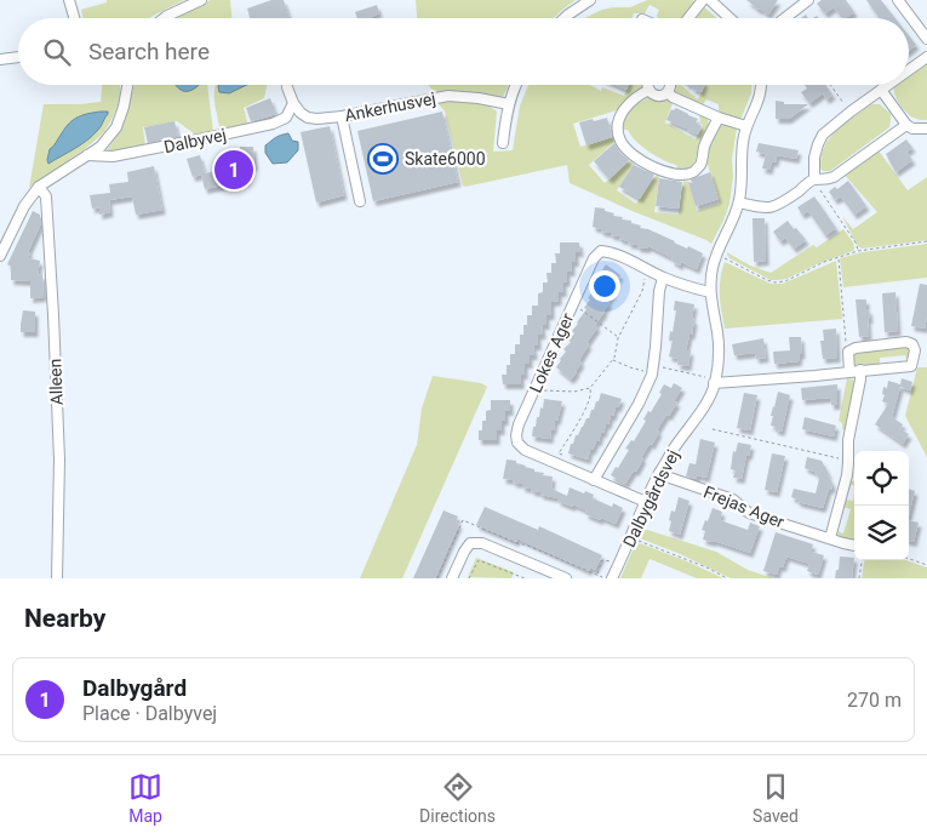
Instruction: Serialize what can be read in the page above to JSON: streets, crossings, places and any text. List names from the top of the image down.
{
  "streets": {
    "street": [
      "Ankerhusvej",
      "Dalbyvej",
      "Lokes Ager",
      "Alleen",
      "Dalbygårdsvej",
      "Frejas Ager"
    ]
  },
  "crossings": [
    ["Ankerhusvej", "Dalbyvej"],
    ["Lokes Ager", "Dalbygårdsvej"],
    ["Dalbygårdsvej", "Frejas Ager"]
  ],
  "places": {
    "sports": ["Skate6000"]
  },
  "page": {
    "search": "Search here",
    "pins": "1",
    "heading": "Nearby",
    "list": [
      {
        "mark": "1",
        "name": "Dalbygård",
        "note": "Place · Dalbyvej",
        "value": "270 m"
      }
    ],
    "nav": ["Map", "Directions", "Saved"]
  }
}
